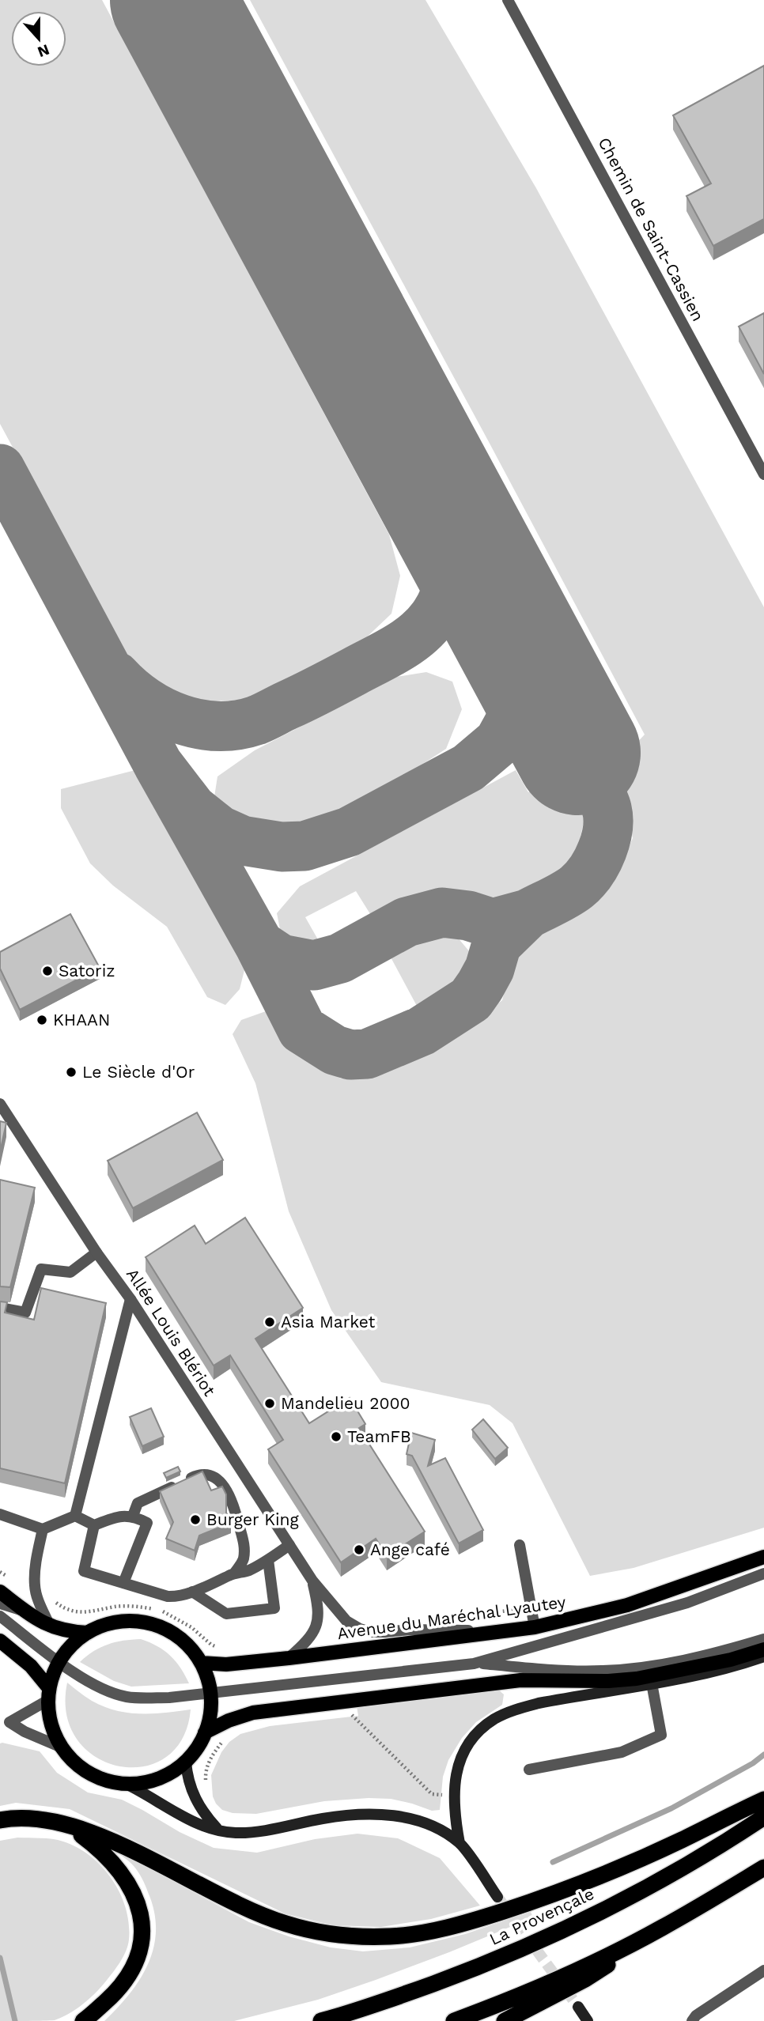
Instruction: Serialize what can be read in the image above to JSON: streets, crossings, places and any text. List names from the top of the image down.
{
  "streets": {
    "highway": ["La Provençale"],
    "main road": ["Avenue du Maréchal Lyautey"],
    "street": ["Chemin de Saint-Cassien", "Allée Louis Blériot"]
  },
  "places": [
    "Satoriz",
    "KHAAN",
    "Le Siècle d'Or",
    "Asia Market",
    "Mandelieu 2000",
    "TeamFB",
    "Burger King",
    "Ange café"
  ],
  "north": "bottom"
}
